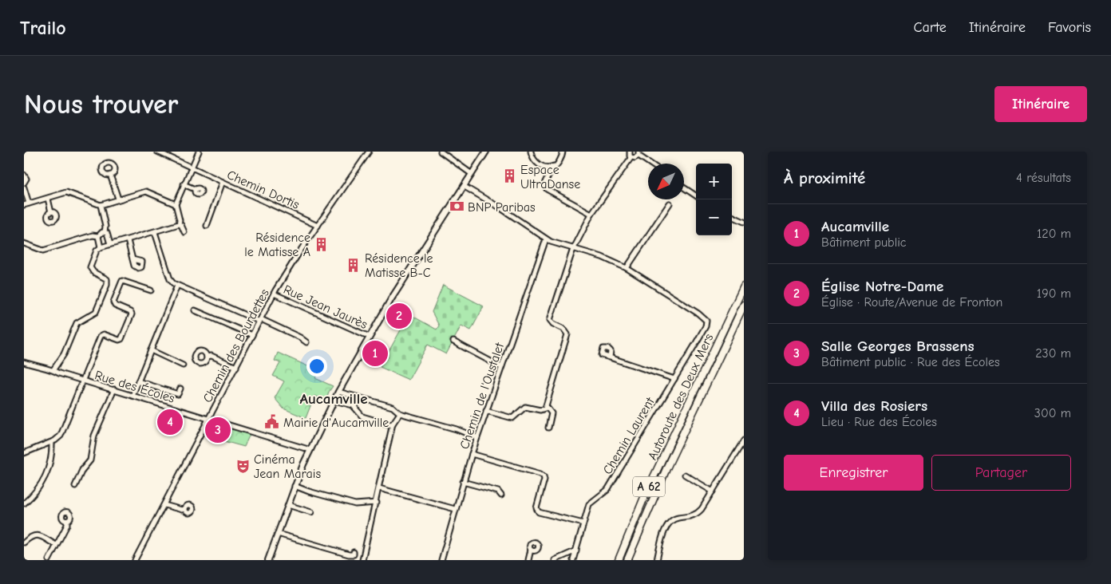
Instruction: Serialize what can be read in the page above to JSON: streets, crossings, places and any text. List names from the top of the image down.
{
  "streets": {
    "highway": ["Autoroute des Deux Mers", "A 62"],
    "street": [
      "Chemin Dortis",
      "Rue Jean Jaurès",
      "Chemin des Bourdettes",
      "Rue des Écoles",
      "Chemin de l'Oustalet",
      "Chemin Laurent"
    ]
  },
  "crossings": [
    ["Chemin Dortis", "Chemin des Bourdettes"],
    ["Rue Jean Jaurès", "Chemin des Bourdettes"],
    ["Chemin des Bourdettes", "Rue des Écoles"]
  ],
  "districts": ["Aucamville"],
  "places": {
    "building": ["Espace UltraDanse", "Résidence le Matisse A", "Résidence le Matisse B-C"],
    "bank": ["BNP Paribas"],
    "public building": ["Mairie d'Aucamville"],
    "theatre": ["Cinéma Jean Marais"]
  },
  "north": "bottom left",
  "page": {
    "header": "Trailo",
    "nav": ["Carte", "Itinéraire", "Favoris"],
    "buttons": [
      "Itinéraire",
      ["Enregistrer", "Partager"]
    ],
    "title": "Nous trouver",
    "heading": ["À proximité", "4 résultats"],
    "map_buttons": ["+", "−"],
    "list": [
      {
        "mark": "1",
        "name": "Aucamville",
        "note": "Bâtiment public",
        "value": "120 m"
      },
      {
        "mark": "2",
        "name": "Église Notre-Dame",
        "note": "Église · Route/Avenue de Fronton",
        "value": "190 m"
      },
      {
        "mark": "3",
        "name": "Salle Georges Brassens",
        "note": "Bâtiment public · Rue des Écoles",
        "value": "230 m"
      },
      {
        "mark": "4",
        "name": "Villa des Rosiers",
        "note": "Lieu · Rue des Écoles",
        "value": "300 m"
      }
    ],
    "pins": [
      "2",
      "1",
      "4",
      "3"
    ]
  }
}
